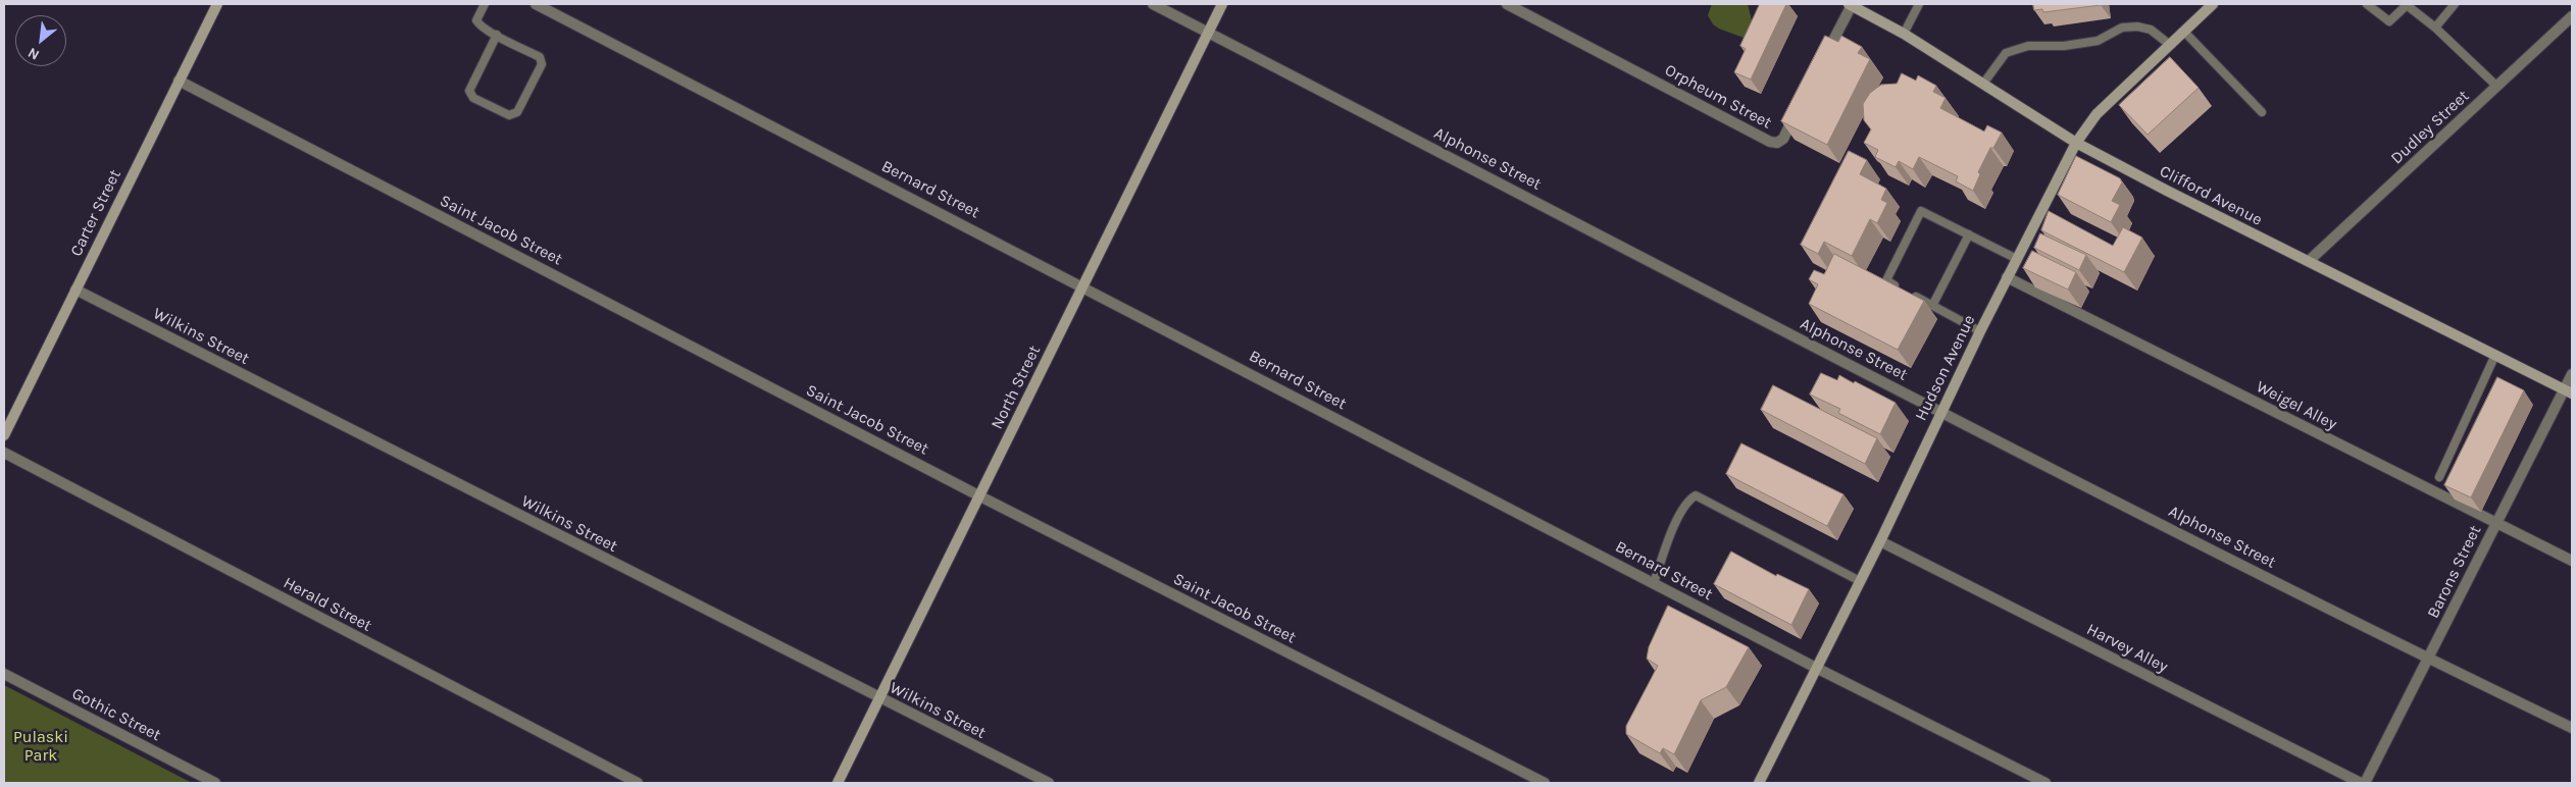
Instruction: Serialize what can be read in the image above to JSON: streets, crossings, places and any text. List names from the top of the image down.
{
  "streets": {
    "main road": [
      "Clifford Avenue",
      "Carter Street",
      "Hudson Avenue",
      "North Street"
    ],
    "street": [
      "Orpheum Street",
      "Dudley Street",
      "Alphonse Street",
      "Bernard Street",
      "Saint Jacob Street",
      "Wilkins Street",
      "Weigel Alley",
      "Barons Street",
      "Herald Street",
      "Harvey Alley",
      "Gothic Street"
    ]
  },
  "crossings": [
    ["Dudley Street", "Clifford Avenue"],
    ["Alphonse Street", "Hudson Avenue"],
    ["Alphonse Street", "North Street"],
    ["Alphonse Street", "Barons Street"],
    ["Bernard Street", "Hudson Avenue"],
    ["Bernard Street", "North Street"],
    ["Clifford Avenue", "Hudson Avenue"],
    ["Clifford Avenue", "Barons Street"],
    ["Carter Street", "Saint Jacob Street"],
    ["Carter Street", "Wilkins Street"],
    ["Saint Jacob Street", "North Street"],
    ["Wilkins Street", "North Street"],
    ["Hudson Avenue", "Weigel Alley"],
    ["Hudson Avenue", "Harvey Alley"],
    ["Weigel Alley", "Barons Street"],
    ["Barons Street", "Harvey Alley"]
  ],
  "parks": ["Pulaski Park"],
  "north": "bottom left"
}
